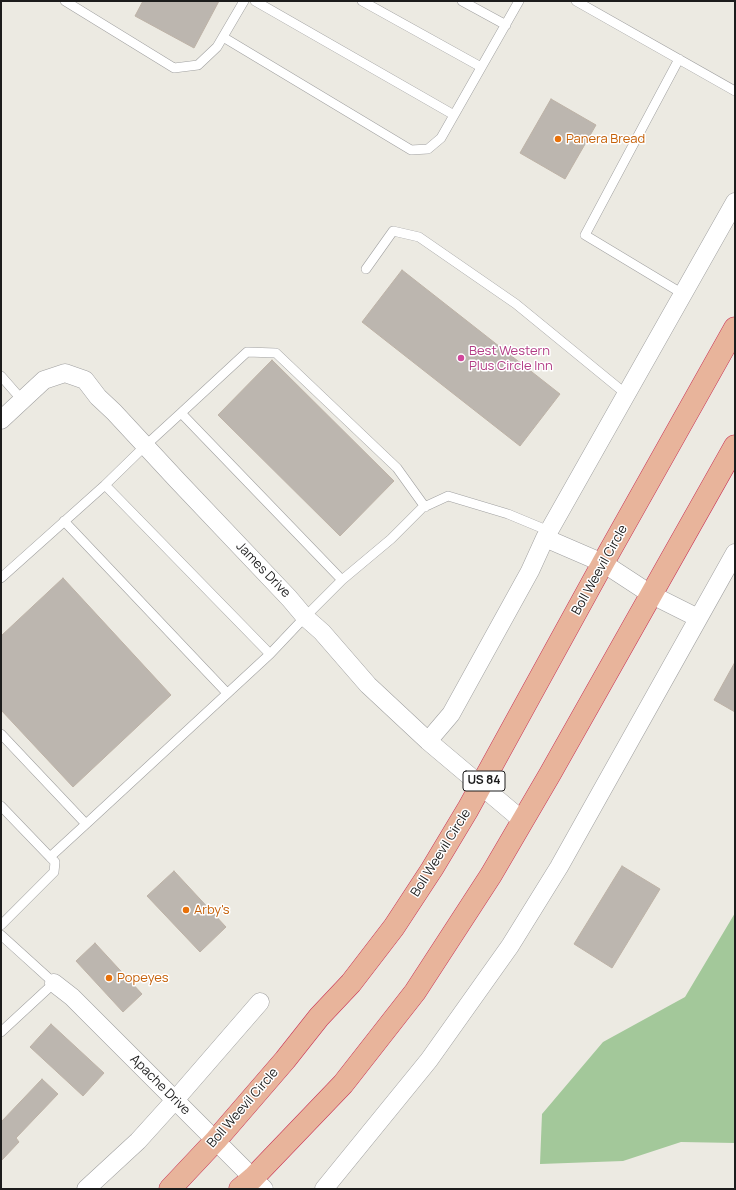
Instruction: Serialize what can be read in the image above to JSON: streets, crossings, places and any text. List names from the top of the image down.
{
  "streets": {
    "highway": ["Boll Weevil Circle", "US 84"],
    "street": ["James Drive", "Apache Drive"]
  },
  "crossings": [
    ["James Drive", "Boll Weevil Circle"],
    ["Boll Weevil Circle", "Apache Drive"]
  ],
  "places": [
    "Panera Bread",
    "Best Western Plus Circle Inn",
    "Arby's",
    "Popeyes"
  ]
}
